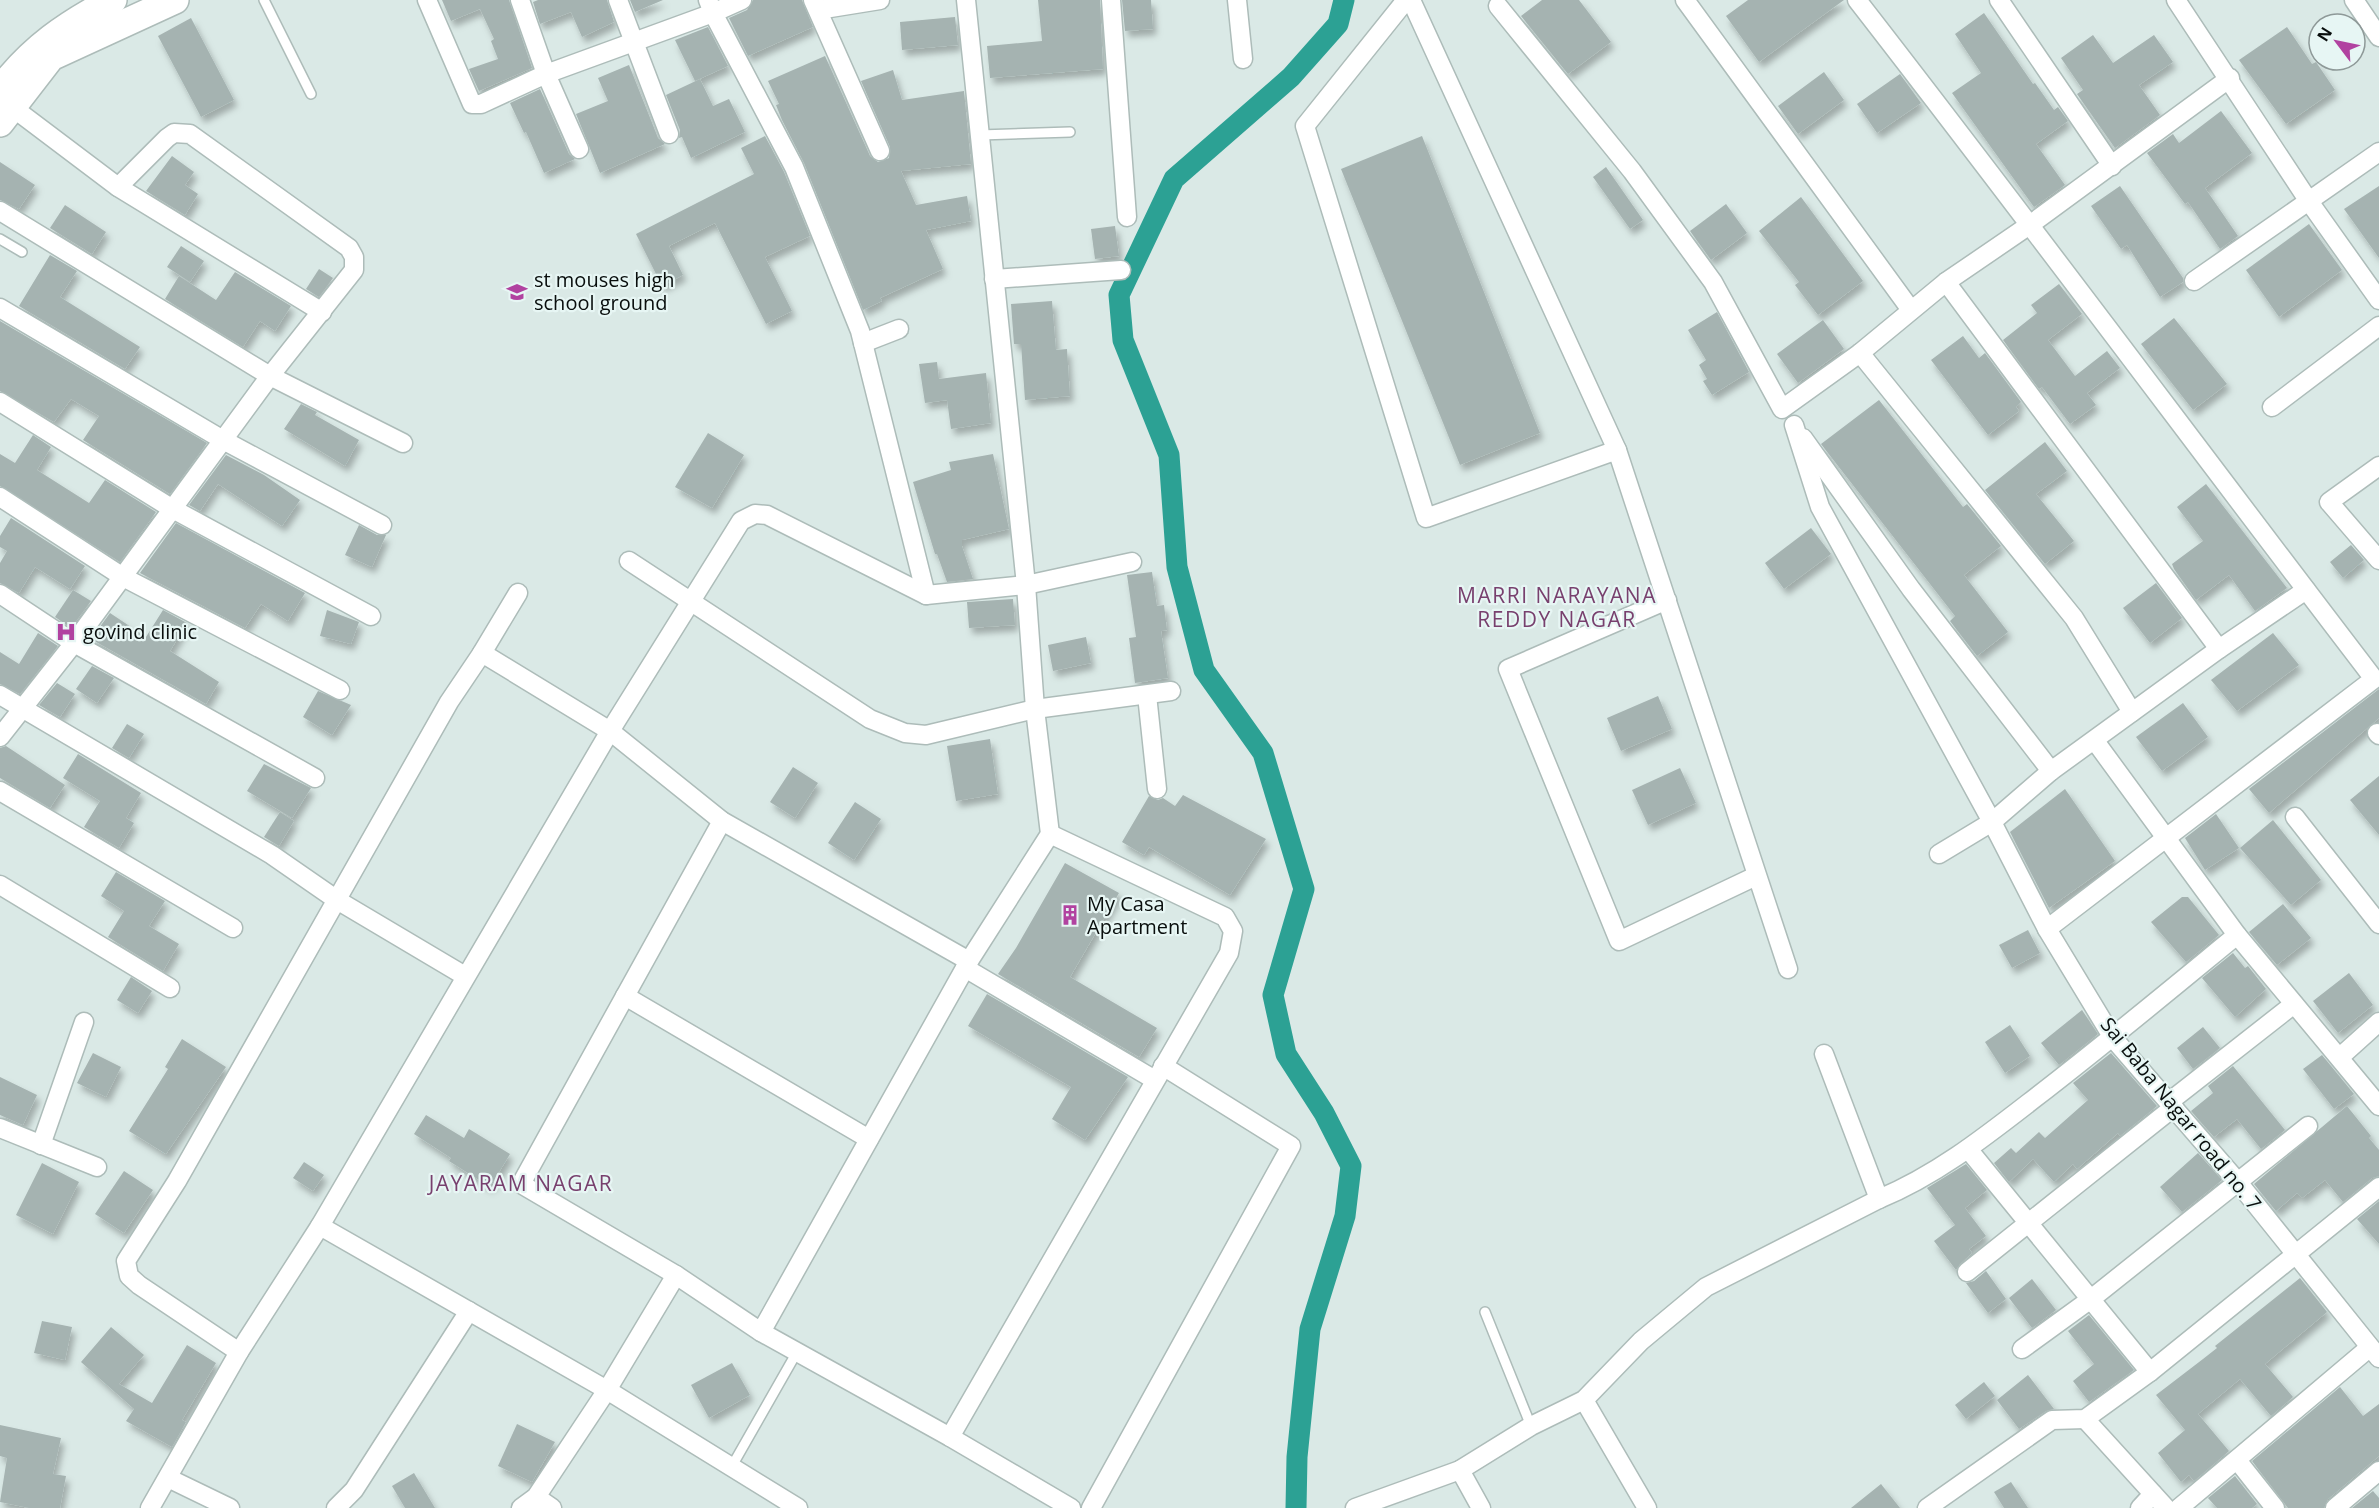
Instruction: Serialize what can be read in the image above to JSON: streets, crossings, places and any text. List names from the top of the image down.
{
  "streets": {
    "street": ["Sai Baba Nagar road no. 7"]
  },
  "districts": ["MARRI NARAYANA REDDY NAGAR", "JAYARAM NAGAR"],
  "places": {
    "school or university": ["st mouses high school ground"],
    "hospital": ["govind clinic"],
    "building": ["My Casa Apartment"]
  },
  "north": "top left"
}
